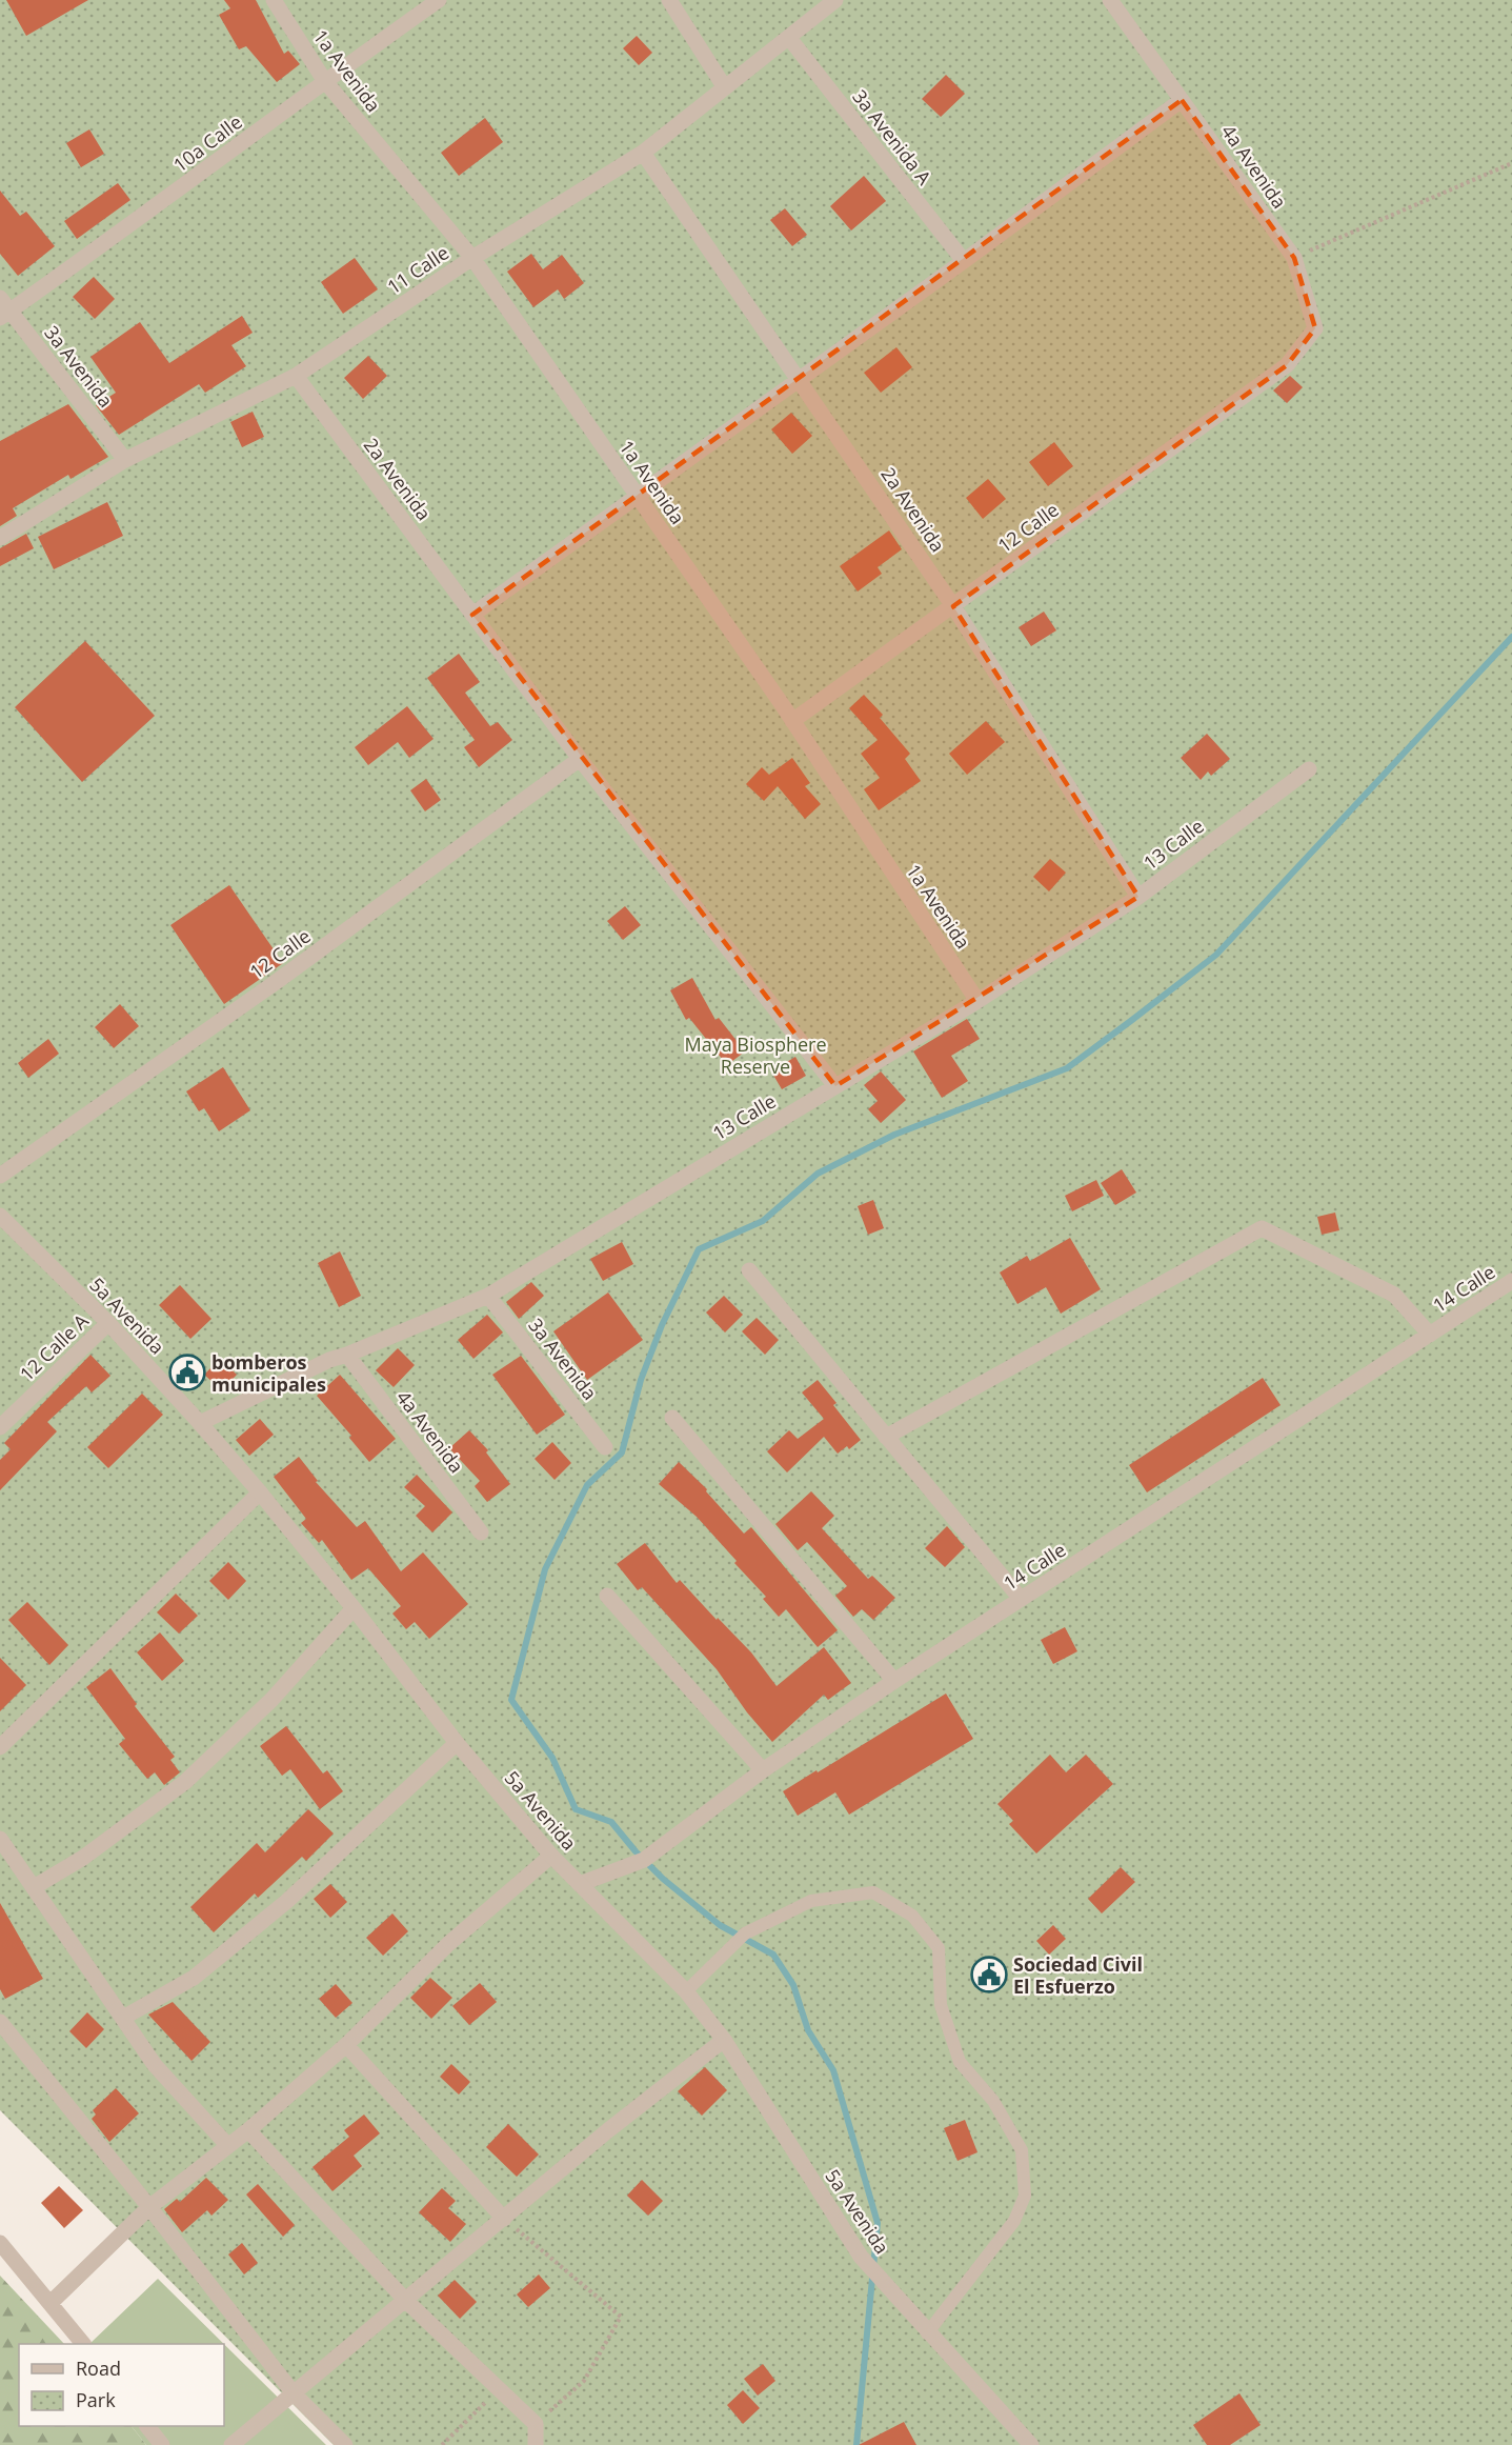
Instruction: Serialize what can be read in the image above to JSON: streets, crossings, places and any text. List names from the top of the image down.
{
  "streets": {
    "street": [
      "1a Avenida",
      "3a Avenida A",
      "10a Calle",
      "4a Avenida",
      "11 Calle",
      "3a Avenida",
      "2a Avenida",
      "12 Calle",
      "13 Calle",
      "14 Calle",
      "5a Avenida",
      "12 Calle A"
    ]
  },
  "crossings": [
    ["1a Avenida", "10a Calle"],
    ["1a Avenida", "11 Calle"],
    ["1a Avenida", "12 Calle"],
    ["1a Avenida", "13 Calle"],
    ["3a Avenida A", "11 Calle"],
    ["10a Calle", "3a Avenida"],
    ["4a Avenida", "12 Calle"],
    ["4a Avenida", "13 Calle"],
    ["11 Calle", "3a Avenida"],
    ["11 Calle", "2a Avenida"],
    ["3a Avenida", "13 Calle"],
    ["2a Avenida", "12 Calle"],
    ["2a Avenida", "13 Calle"],
    ["13 Calle", "5a Avenida"],
    ["14 Calle", "5a Avenida"],
    ["5a Avenida", "12 Calle A"]
  ],
  "parks": ["Maya Biosphere Reserve"],
  "places": {
    "public building": ["bomberos municipales", "Sociedad Civil El Esfuerzo"]
  },
  "legend": ["Road", "Park"]
}
